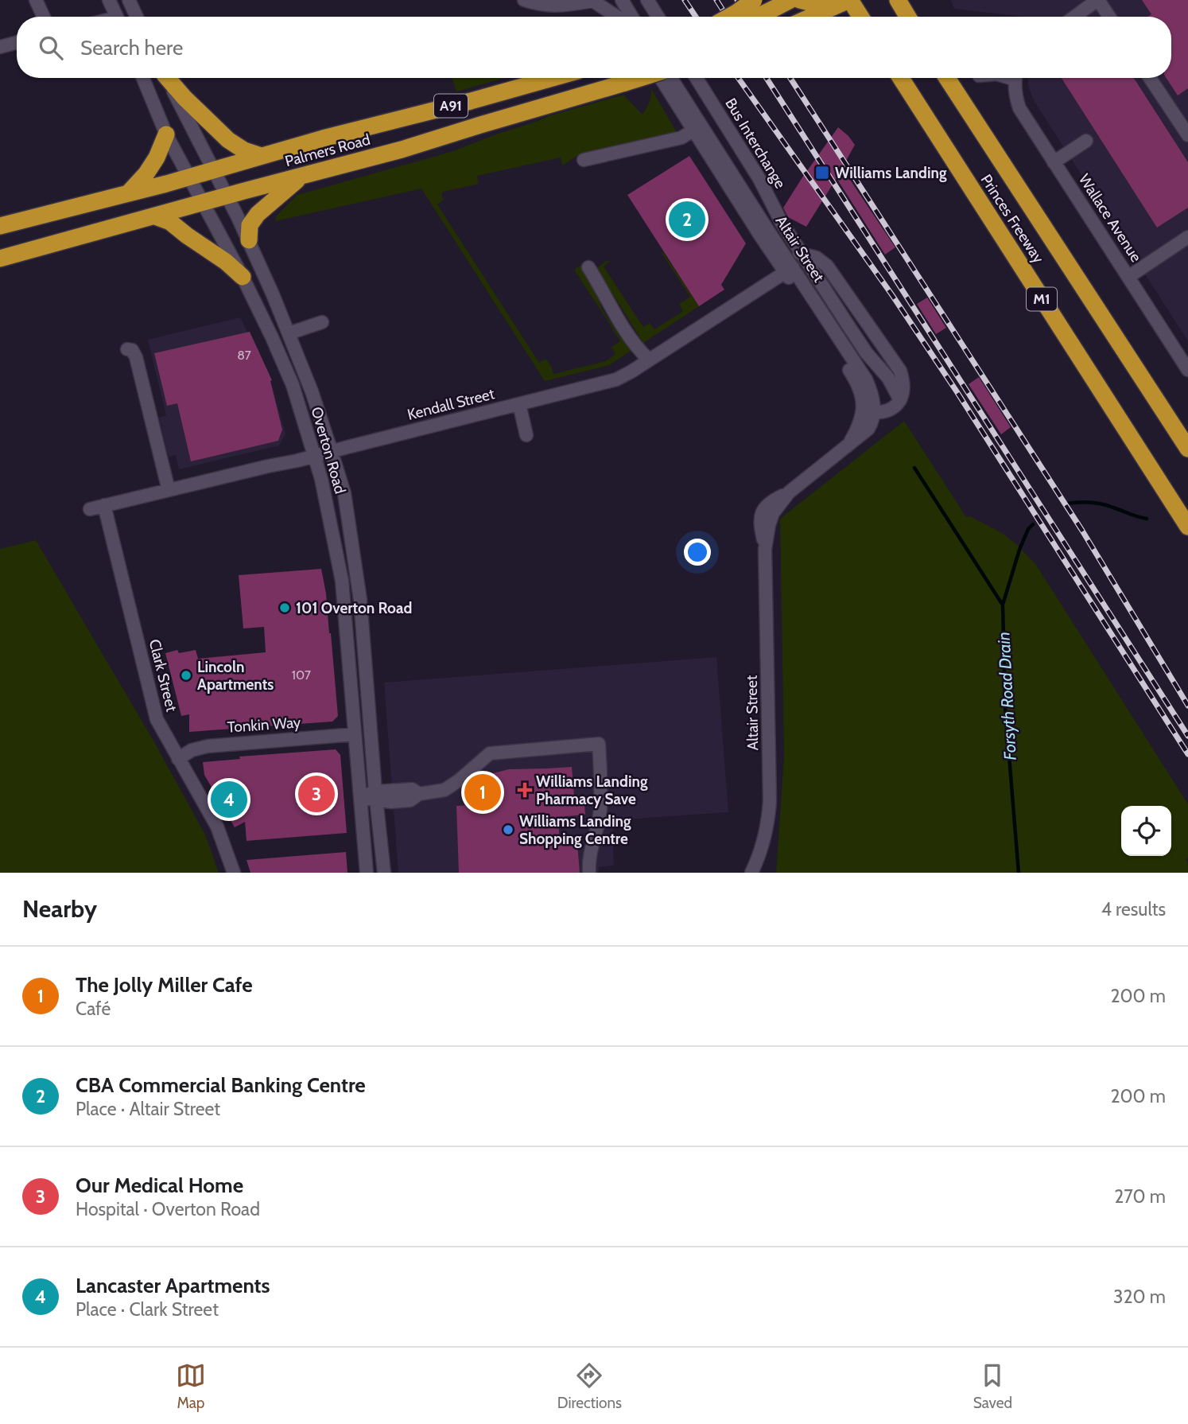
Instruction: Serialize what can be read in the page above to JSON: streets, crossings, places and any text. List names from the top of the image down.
{
  "streets": {
    "highway": [
      "A91",
      "Palmers Road",
      "Princes Freeway",
      "M1"
    ],
    "street": [
      "Bus Interchange",
      "Wallace Avenue",
      "Altair Street",
      "Kendall Street",
      "Overton Road",
      "Clark Street",
      "Tonkin Way"
    ]
  },
  "crossings": [
    ["Palmers Road", "Overton Road"],
    ["Altair Street", "Kendall Street"],
    ["Kendall Street", "Overton Road"],
    ["Kendall Street", "Clark Street"],
    ["Overton Road", "Tonkin Way"],
    ["Clark Street", "Tonkin Way"]
  ],
  "water": ["Forsyth Road Drain"],
  "places": {
    "transit": ["Williams Landing"],
    "other": ["101 Overton Road", "Lincoln Apartments", "Williams Landing Shopping Centre"],
    "health": ["Williams Landing Pharmacy Save"]
  },
  "house_numbers": ["87", "107"],
  "page": {
    "search": "Search here",
    "pins": [
      "2",
      "1",
      "3",
      "4"
    ],
    "heading": ["Nearby", "4 results"],
    "list": [
      {
        "mark": "1",
        "name": "The Jolly Miller Cafe",
        "note": "Café",
        "value": "200 m"
      },
      {
        "mark": "2",
        "name": "CBA Commercial Banking Centre",
        "note": "Place · Altair Street",
        "value": "200 m"
      },
      {
        "mark": "3",
        "name": "Our Medical Home",
        "note": "Hospital · Overton Road",
        "value": "270 m"
      },
      {
        "mark": "4",
        "name": "Lancaster Apartments",
        "note": "Place · Clark Street",
        "value": "320 m"
      }
    ],
    "nav": ["Map", "Directions", "Saved"]
  }
}
